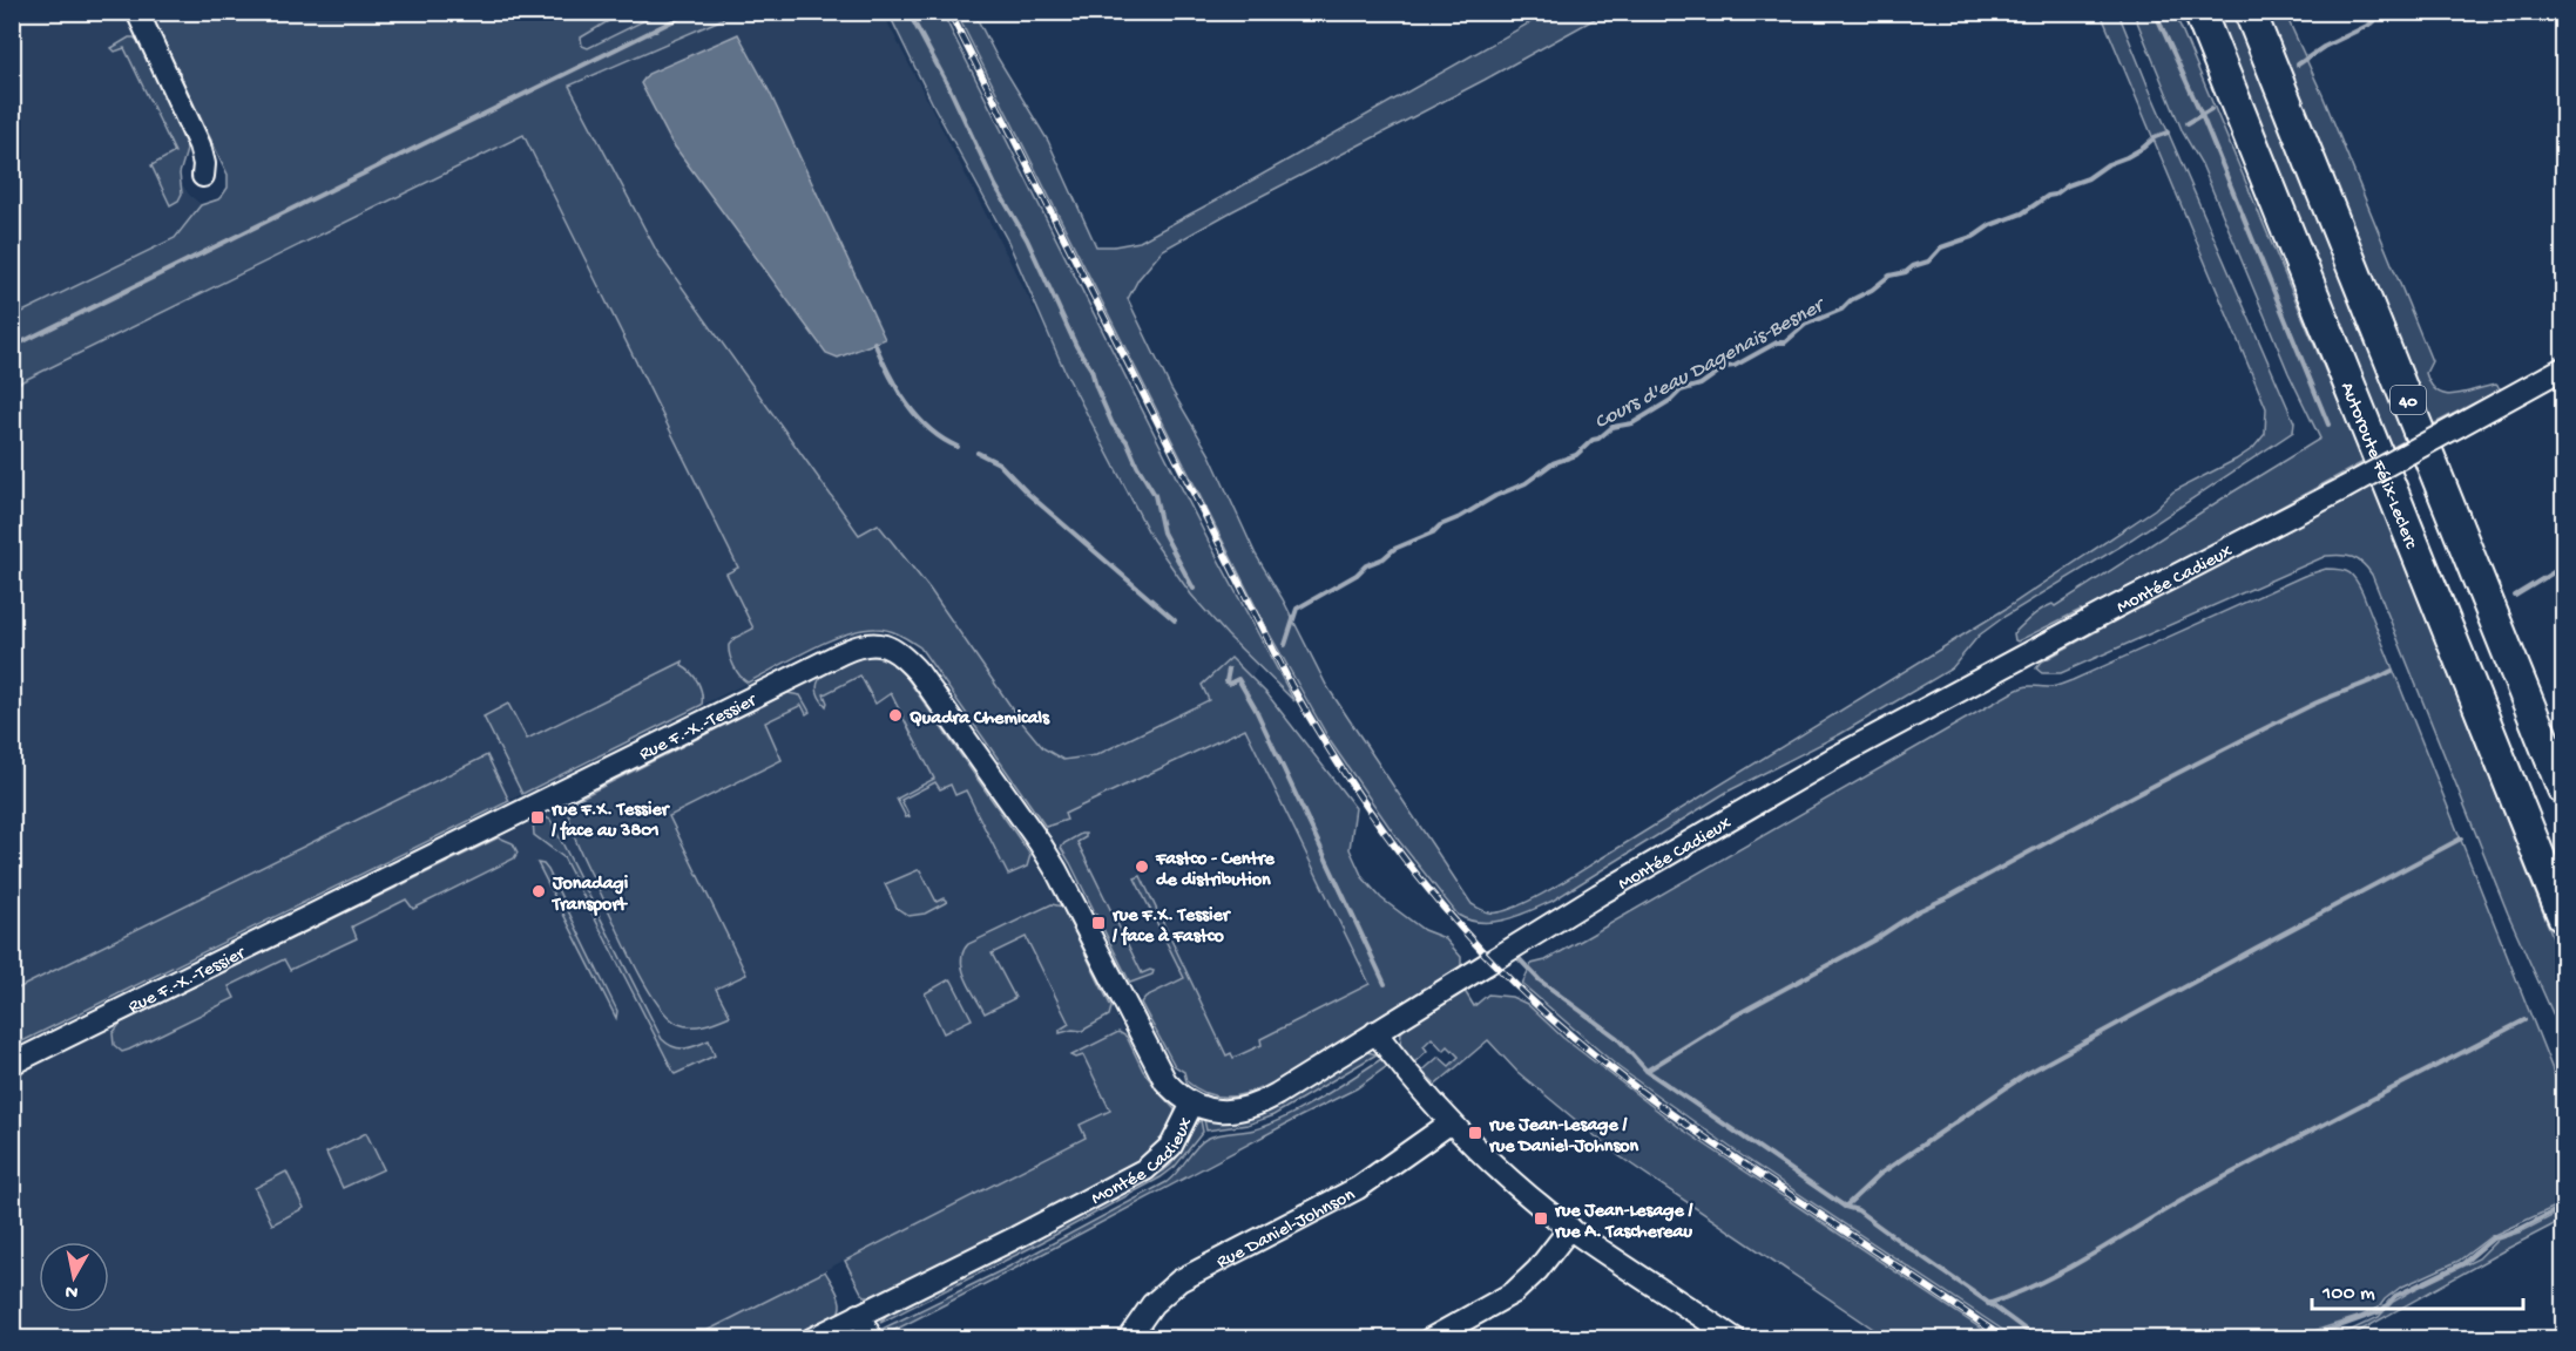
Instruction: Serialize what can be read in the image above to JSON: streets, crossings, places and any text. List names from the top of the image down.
{
  "streets": {
    "highway": ["40", "Autoroute Félix-Leclerc"],
    "street": ["Montée Cadieux", "Rue F.-X.-Tessier", "Rue Daniel-Johnson"]
  },
  "crossings": [
    ["Montée Cadieux", "Rue F.-X.-Tessier"]
  ],
  "water": ["Cours d'eau Dagenais-Besner"],
  "places": {
    "other": ["Quadra Chemicals", "Fastco - Centre de distribution", "Jonadagi Transport"],
    "transit": [
      "rue F.X. Tessier / face au 3801",
      "rue F.X. Tessier / face à Fastco",
      "rue Jean-Lesage / rue Daniel-Johnson",
      "rue Jean-Lesage / rue A. Taschereau"
    ]
  },
  "scale_bar": "100 m",
  "north": "bottom"
}
